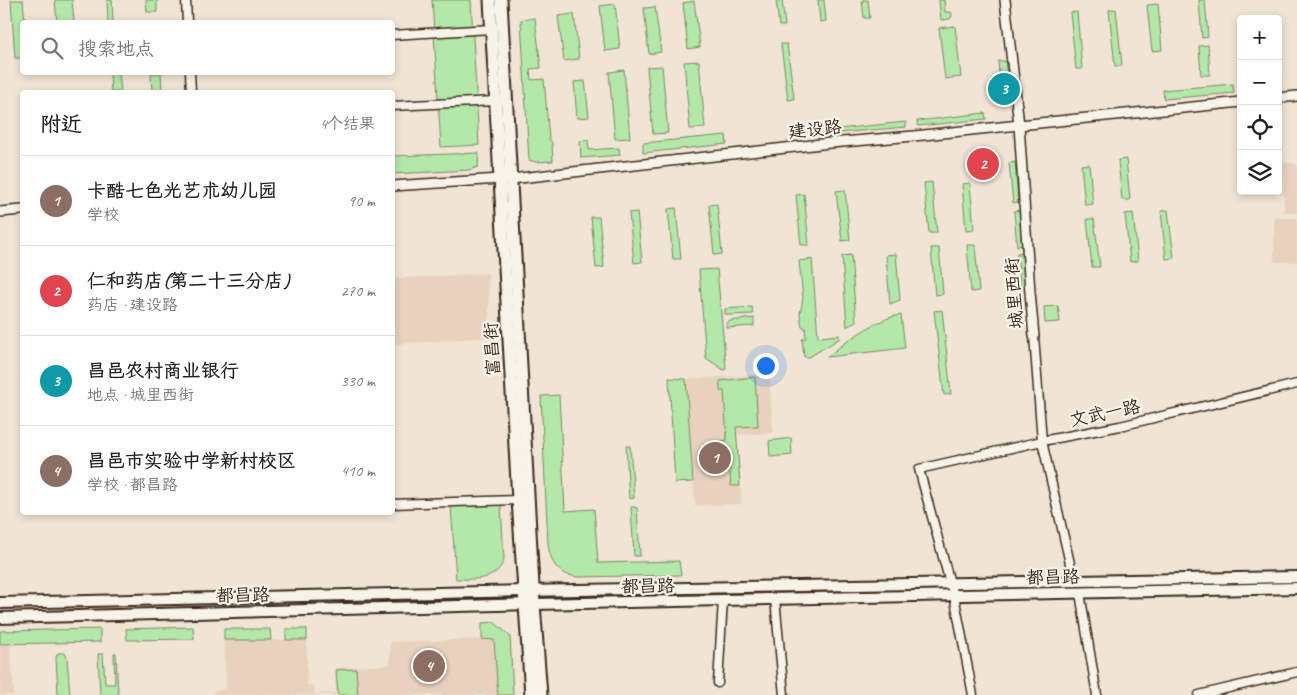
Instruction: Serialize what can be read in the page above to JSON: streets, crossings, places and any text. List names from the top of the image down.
{
  "streets": {
    "main road": ["富昌街", "都昌路"],
    "street": ["建设路", "城里西街", "文武一路"]
  },
  "crossings": [
    ["建设路", "城里西街"],
    ["建设路", "富昌街"],
    ["城里西街", "文武一路"],
    ["城里西街", "都昌路"],
    ["富昌街", "都昌路"],
    ["文武一路", "都昌路"]
  ],
  "page": {
    "map_buttons": ["+", "−"],
    "search": "搜索地点",
    "pins": [
      "3",
      "2",
      "1",
      "4"
    ],
    "heading": ["附近", "4个结果"],
    "list": [
      {
        "mark": "1",
        "name": "卡酷七色光艺术幼儿园",
        "note": "学校",
        "value": "90 m"
      },
      {
        "mark": "2",
        "name": "仁和药店(第二十三分店)",
        "note": "药店 · 建设路",
        "value": "270 m"
      },
      {
        "mark": "3",
        "name": "昌邑农村商业银行",
        "note": "地点 · 城里西街",
        "value": "330 m"
      },
      {
        "mark": "4",
        "name": "昌邑市实验中学新村校区",
        "note": "学校 · 都昌路",
        "value": "410 m"
      }
    ]
  }
}
